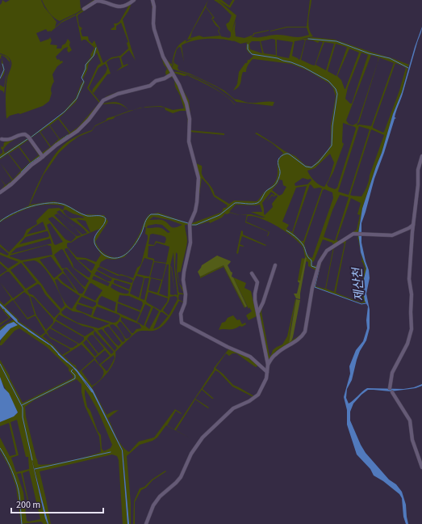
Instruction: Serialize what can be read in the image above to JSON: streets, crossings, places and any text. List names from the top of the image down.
{
  "water": ["제산천"],
  "scale_bar": "200 m"
}
